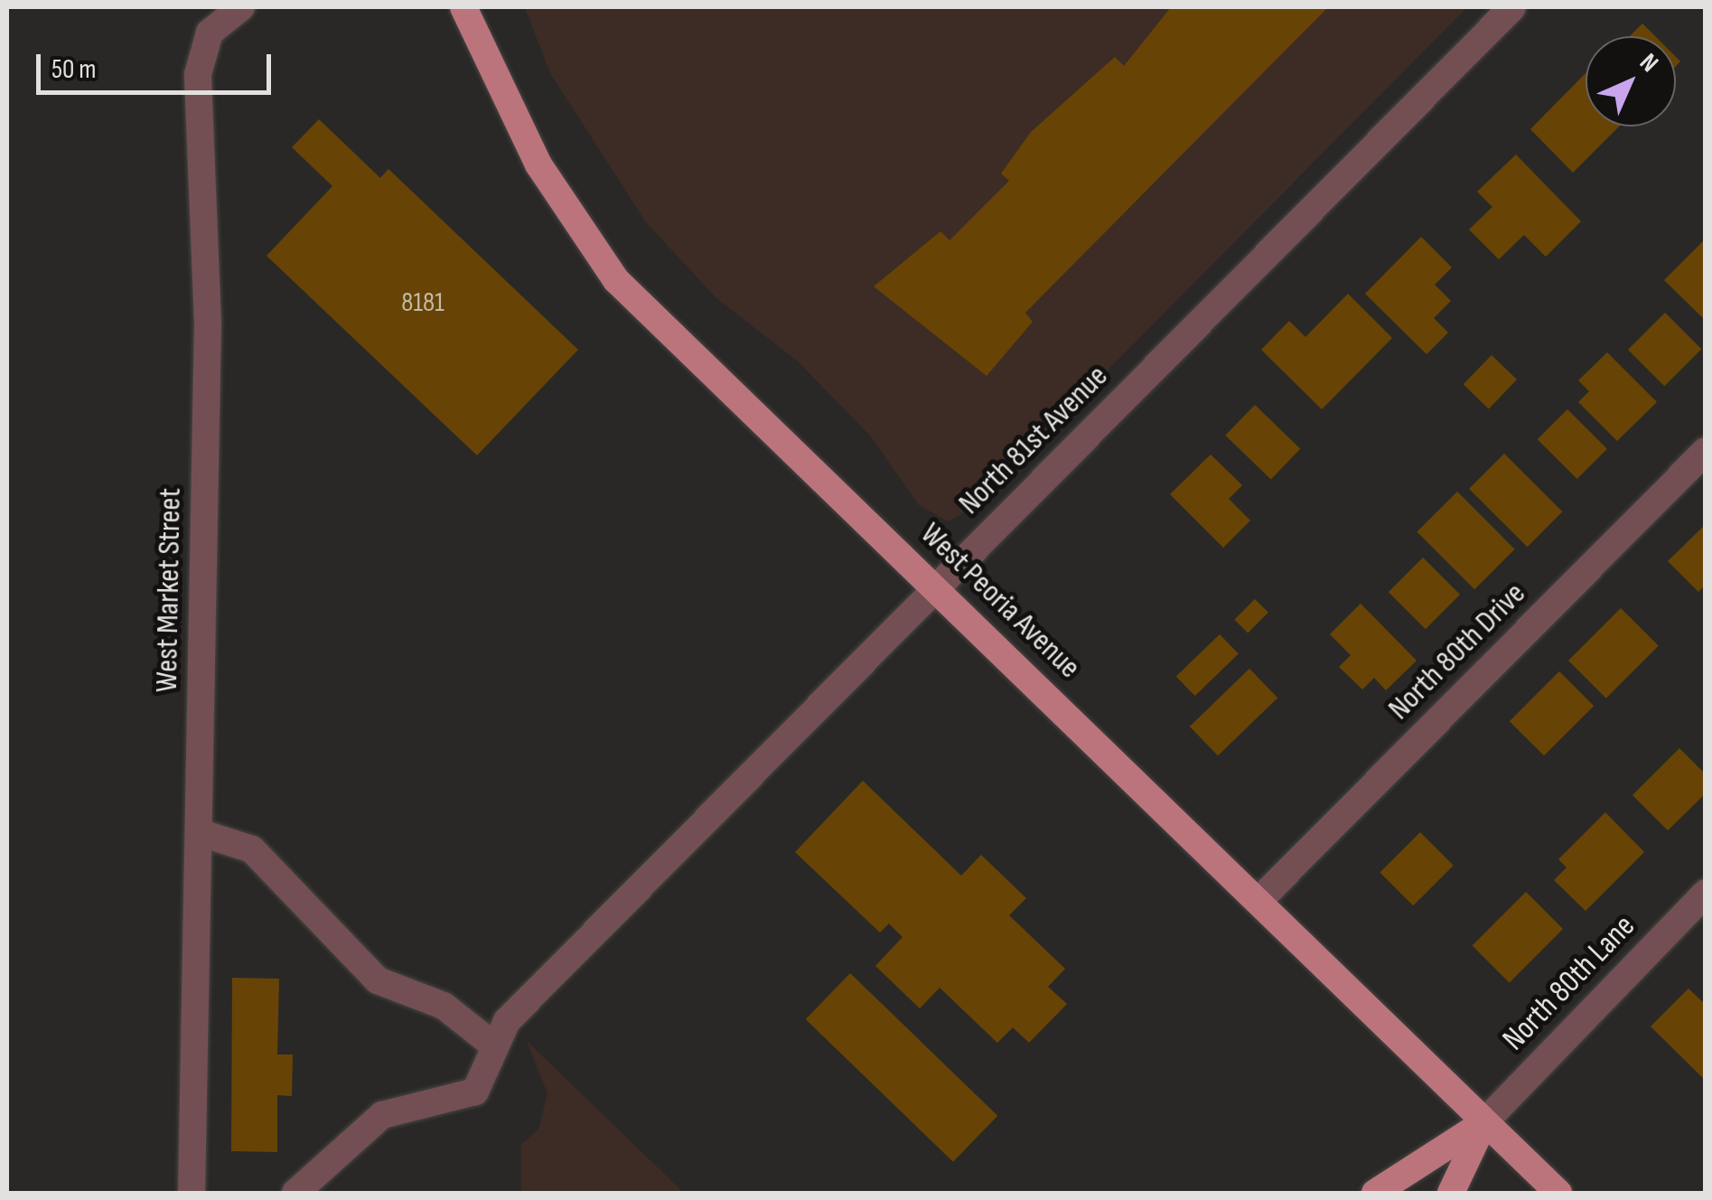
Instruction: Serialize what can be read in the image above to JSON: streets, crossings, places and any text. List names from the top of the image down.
{
  "streets": {
    "main road": ["West Peoria Avenue"],
    "street": [
      "North 81st Avenue",
      "West Market Street",
      "North 80th Drive",
      "North 80th Lane"
    ]
  },
  "crossings": [
    ["North 81st Avenue", "West Peoria Avenue"],
    ["West Peoria Avenue", "North 80th Drive"],
    ["West Peoria Avenue", "North 80th Lane"]
  ],
  "house_numbers": ["8181"],
  "scale_bar": "50 m",
  "north": "top right"
}
